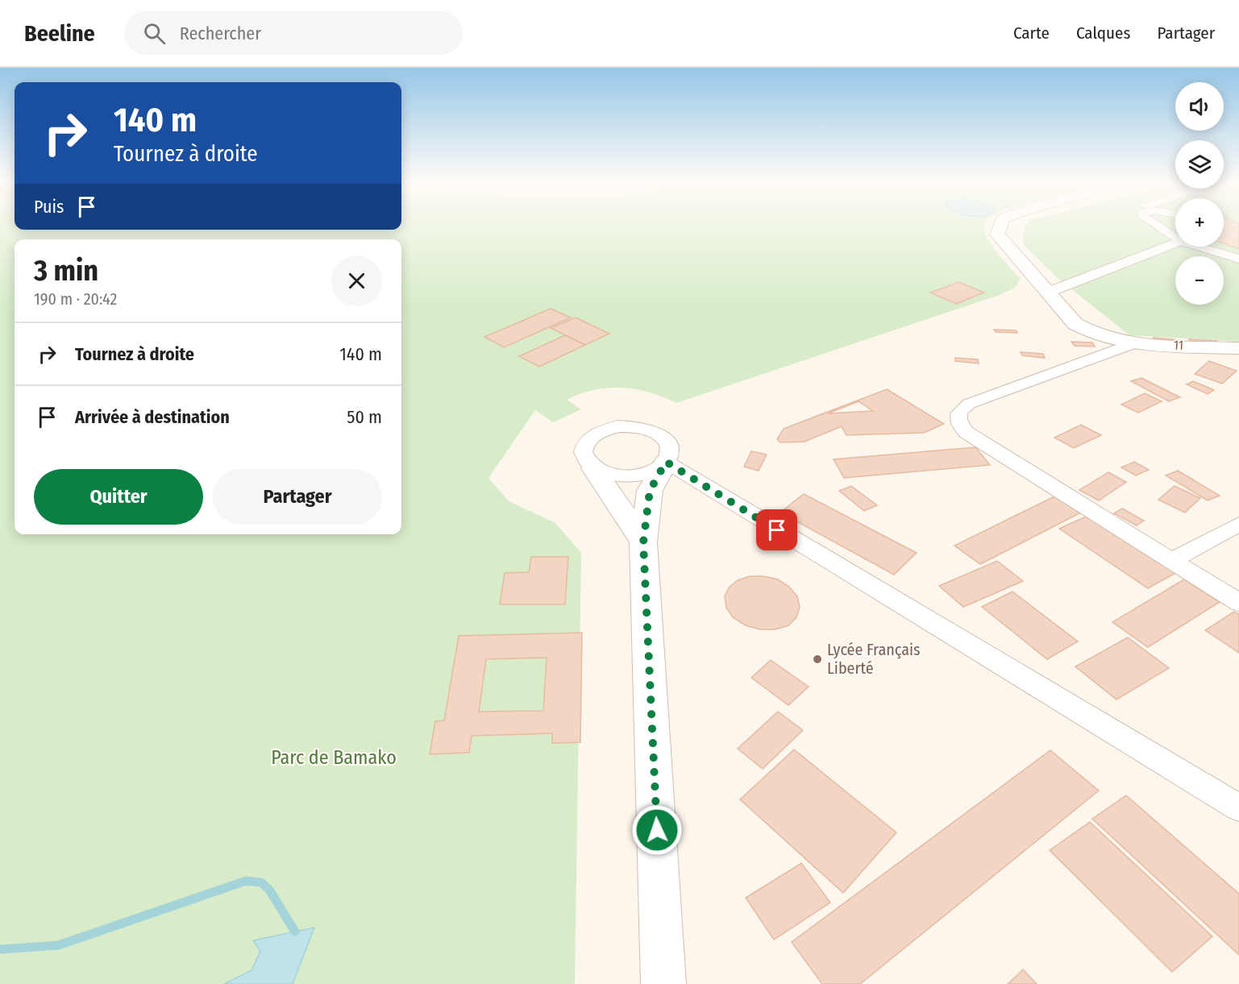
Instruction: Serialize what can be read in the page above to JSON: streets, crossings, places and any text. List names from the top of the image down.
{
  "streets": {
    "street": ["11"]
  },
  "parks": ["Parc de Bamako"],
  "places": ["Lycée Français Liberté"],
  "page": {
    "header": "Beeline",
    "search": "Rechercher",
    "nav": ["Carte", "Calques", "Partager"],
    "map_buttons": ["+", "−"],
    "turn": ["140 m", "Tournez à droite"],
    "then": "Puis",
    "heading": ["3 min", "190 m · 20:42"],
    "list": [
      {
        "name": "Tournez à droite",
        "value": "140 m"
      },
      {
        "name": "Arrivée à destination",
        "value": "50 m"
      }
    ],
    "buttons": ["Quitter", "Partager"]
  }
}
